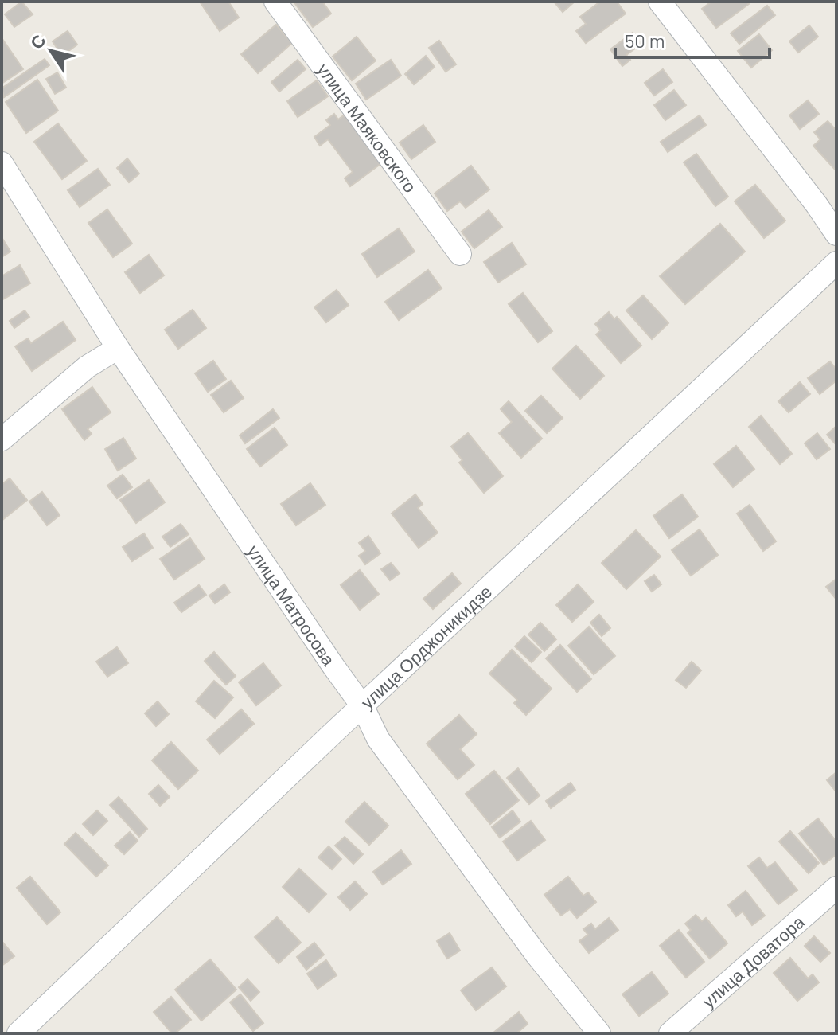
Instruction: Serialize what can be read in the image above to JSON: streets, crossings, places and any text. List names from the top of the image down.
{
  "streets": {
    "street": [
      "улица Маяковского",
      "улица Матросова",
      "улица Орджоникидзе",
      "улица Доватора"
    ]
  },
  "crossings": [
    ["улица Матросова", "улица Орджоникидзе"]
  ],
  "scale_bar": "50 m",
  "north": "top left"
}
